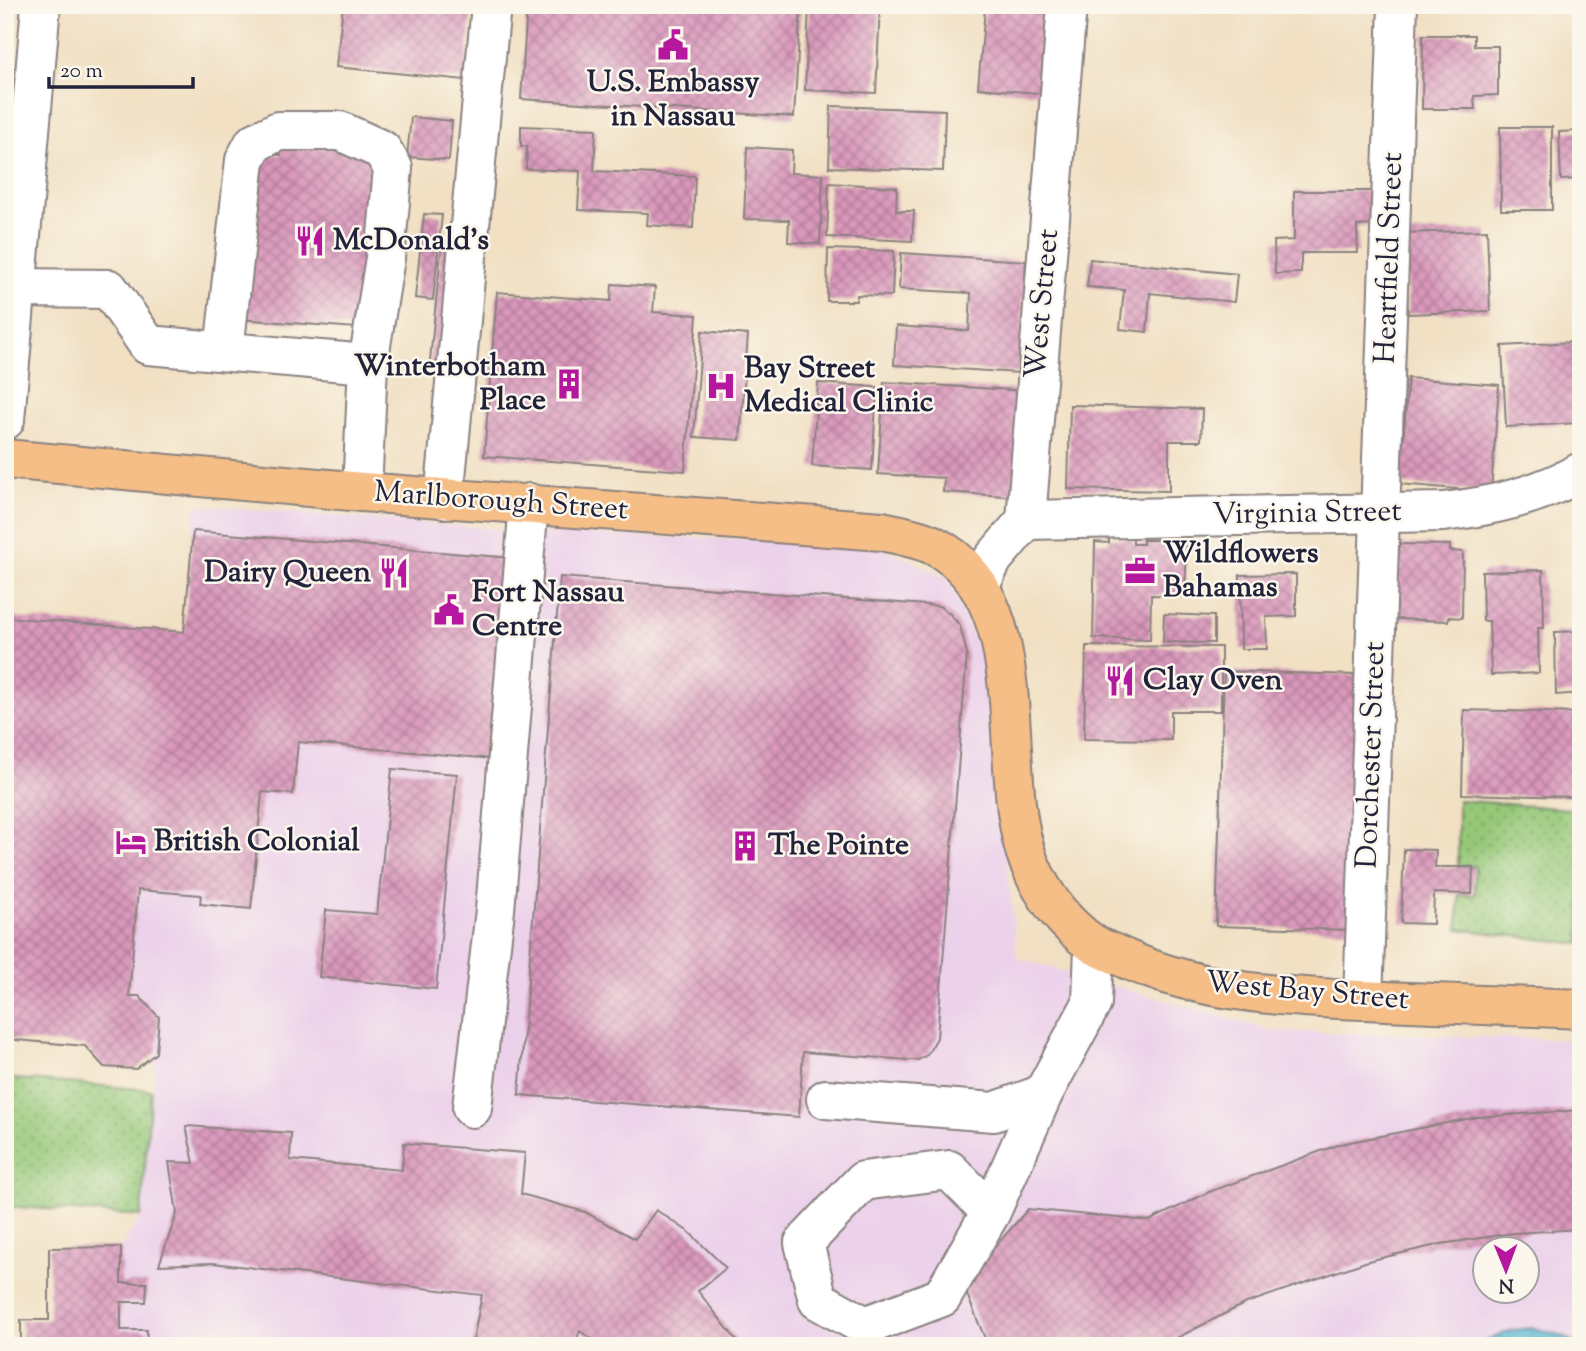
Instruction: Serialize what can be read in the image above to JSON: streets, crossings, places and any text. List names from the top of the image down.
{
  "streets": {
    "highway": ["Marlborough Street", "West Bay Street"],
    "street": [
      "Heartfield Street",
      "West Street",
      "Virginia Street",
      "Dorchester Street"
    ]
  },
  "crossings": [
    ["Heartfield Street", "Virginia Street"],
    ["Heartfield Street", "Dorchester Street"],
    ["West Street", "Virginia Street"],
    ["Marlborough Street", "West Bay Street"],
    ["Virginia Street", "Dorchester Street"],
    ["Dorchester Street", "West Bay Street"]
  ],
  "places": {
    "public building": ["U.S. Embassy in Nassau", "Fort Nassau Centre"],
    "restaurant": ["McDonald's", "Dairy Queen", "Clay Oven"],
    "building": ["Winterbotham Place", "The Pointe"],
    "hospital": ["Bay Street Medical Clinic"],
    "office": ["Wildflowers Bahamas"],
    "hotel": ["British Colonial"]
  },
  "scale_bar": "20 m",
  "north": "bottom"
}
